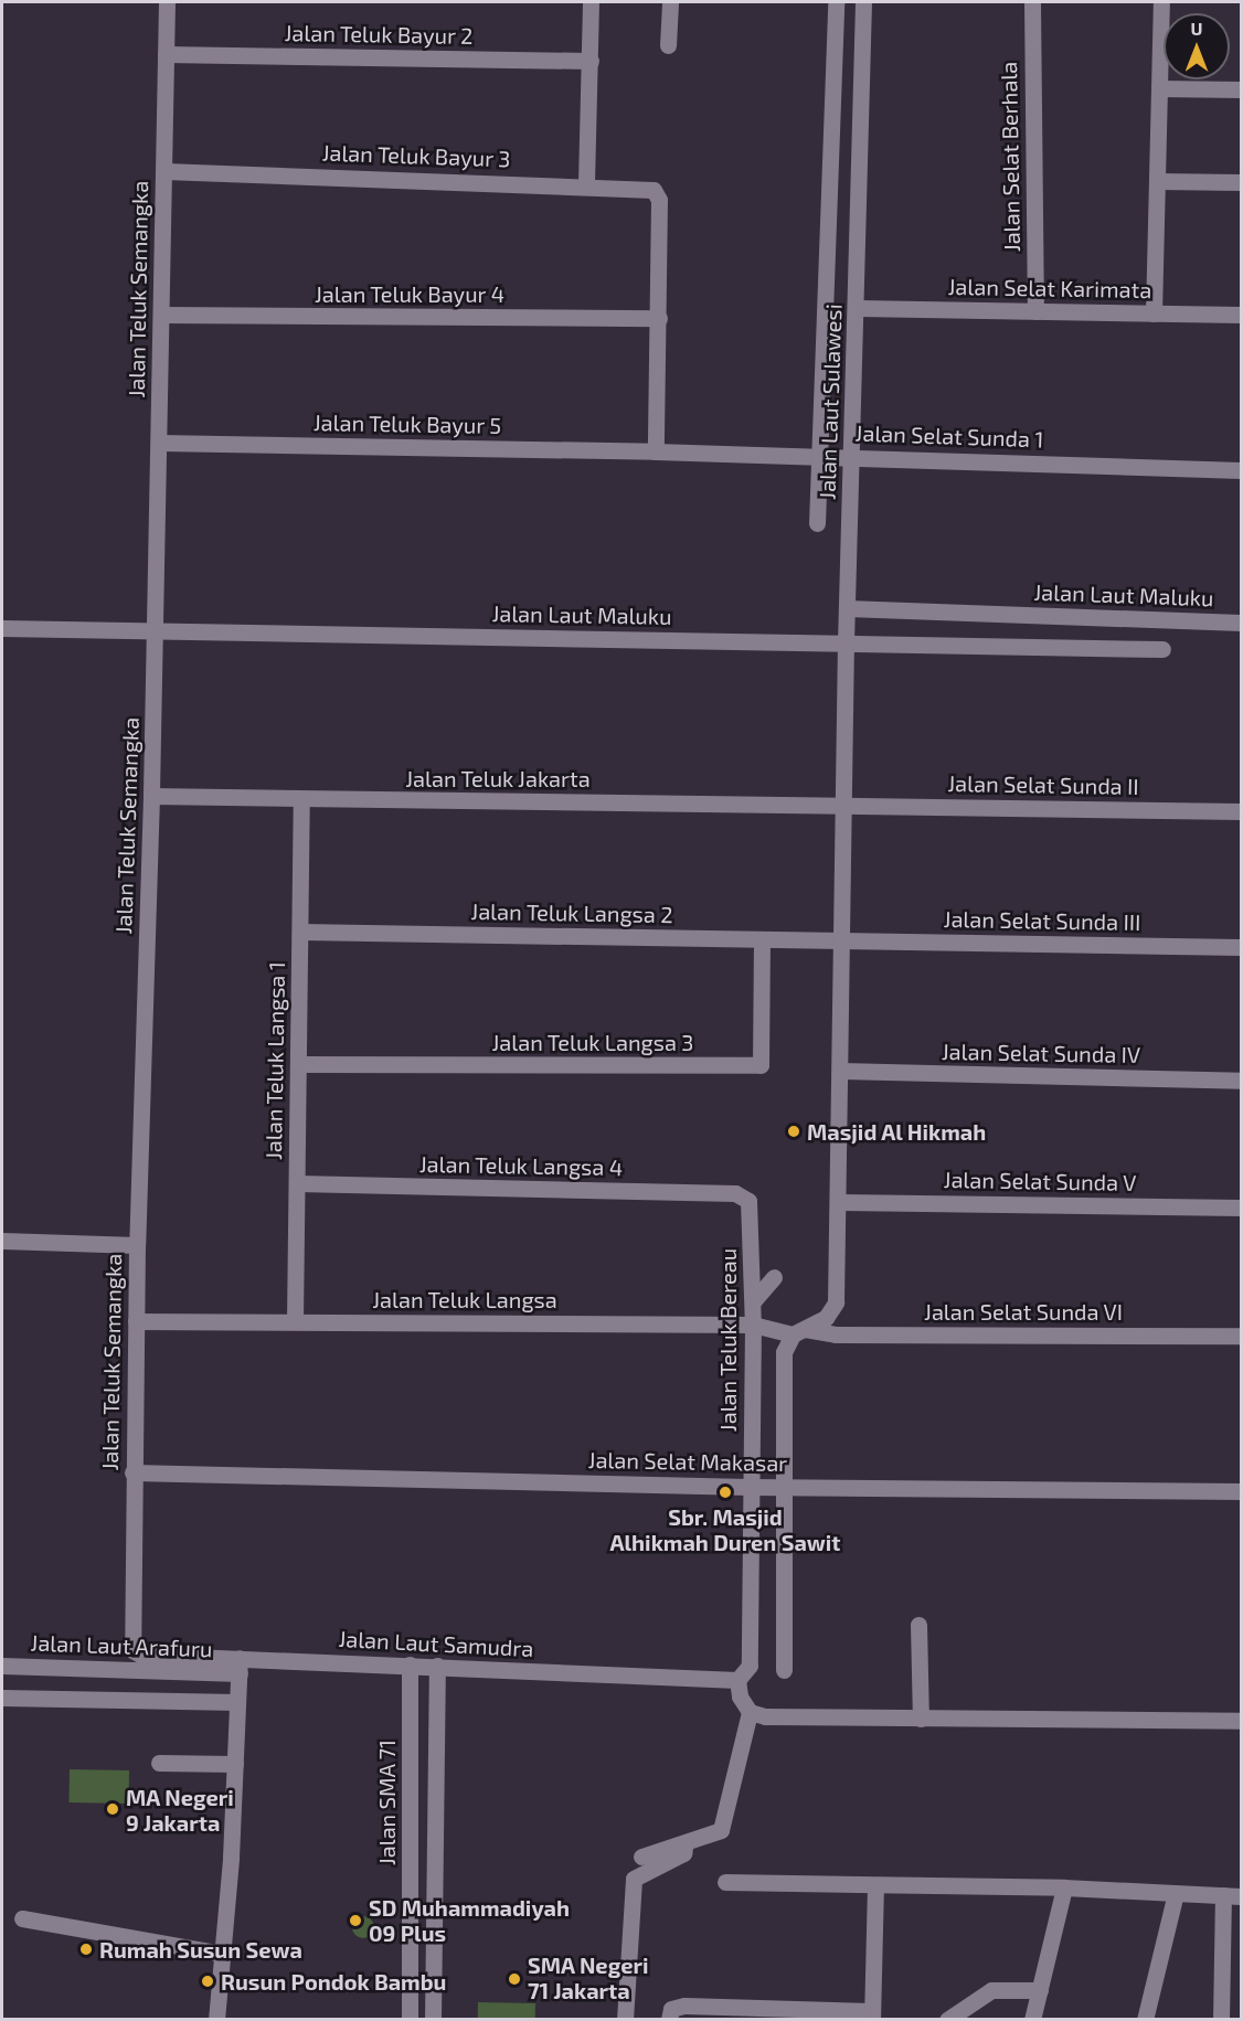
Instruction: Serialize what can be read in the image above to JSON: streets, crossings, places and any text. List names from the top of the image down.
{
  "streets": {
    "street": [
      "Jalan Teluk Bayur 2",
      "Jalan Teluk Bayur 3",
      "Jalan Selat Berhala",
      "Jalan Selat Karimata",
      "Jalan Teluk Semangka",
      "Jalan Teluk Bayur 4",
      "Jalan Laut Sulawesi",
      "Jalan Teluk Bayur 5",
      "Jalan Selat Sunda 1",
      "Jalan Laut Maluku",
      "Jalan Teluk Jakarta",
      "Jalan Selat Sunda II",
      "Jalan Teluk Langsa 2",
      "Jalan Selat Sunda III",
      "Jalan Teluk Langsa 3",
      "Jalan Selat Sunda IV",
      "Jalan Teluk Langsa 1",
      "Jalan Teluk Langsa 4",
      "Jalan Selat Sunda V",
      "Jalan Teluk Langsa",
      "Jalan Selat Sunda VI",
      "Jalan Teluk Bereau",
      "Jalan Selat Makasar",
      "Jalan Laut Samudra",
      "Jalan Laut Arafuru",
      "Jalan SMA 71"
    ]
  },
  "crossings": [
    ["Jalan Teluk Bayur 2", "Jalan Teluk Semangka"],
    ["Jalan Teluk Bayur 3", "Jalan Teluk Semangka"],
    ["Jalan Teluk Bayur 3", "Jalan Teluk Bayur 4"],
    ["Jalan Selat Berhala", "Jalan Selat Karimata"],
    ["Jalan Selat Karimata", "Jalan Laut Sulawesi"],
    ["Jalan Teluk Semangka", "Jalan Teluk Bayur 4"],
    ["Jalan Teluk Semangka", "Jalan Teluk Bayur 5"],
    ["Jalan Teluk Semangka", "Jalan Laut Maluku"],
    ["Jalan Teluk Semangka", "Jalan Teluk Jakarta"],
    ["Jalan Teluk Semangka", "Jalan Teluk Langsa"],
    ["Jalan Teluk Semangka", "Jalan Selat Makasar"],
    ["Jalan Teluk Semangka", "Jalan Laut Samudra"],
    ["Jalan Laut Sulawesi", "Jalan Selat Sunda 1"],
    ["Jalan Laut Sulawesi", "Jalan Laut Maluku"],
    ["Jalan Laut Sulawesi", "Jalan Teluk Jakarta"],
    ["Jalan Laut Sulawesi", "Jalan Selat Sunda II"],
    ["Jalan Laut Sulawesi", "Jalan Teluk Langsa 2"],
    ["Jalan Laut Sulawesi", "Jalan Selat Sunda III"],
    ["Jalan Laut Sulawesi", "Jalan Selat Sunda IV"],
    ["Jalan Laut Sulawesi", "Jalan Selat Sunda V"],
    ["Jalan Laut Sulawesi", "Jalan Teluk Langsa"],
    ["Jalan Laut Sulawesi", "Jalan Selat Sunda VI"],
    ["Jalan Teluk Bayur 5", "Jalan Selat Sunda 1"],
    ["Jalan Teluk Jakarta", "Jalan Selat Sunda II"],
    ["Jalan Teluk Jakarta", "Jalan Teluk Langsa 1"],
    ["Jalan Teluk Langsa 2", "Jalan Selat Sunda III"],
    ["Jalan Teluk Langsa 2", "Jalan Teluk Langsa 3"],
    ["Jalan Teluk Langsa 2", "Jalan Teluk Langsa 1"],
    ["Jalan Teluk Langsa 3", "Jalan Teluk Langsa 1"],
    ["Jalan Teluk Langsa 1", "Jalan Teluk Langsa 4"],
    ["Jalan Teluk Langsa 1", "Jalan Teluk Langsa"],
    ["Jalan Teluk Langsa 4", "Jalan Teluk Bereau"],
    ["Jalan Teluk Langsa", "Jalan Selat Sunda VI"],
    ["Jalan Teluk Langsa", "Jalan Teluk Bereau"],
    ["Jalan Teluk Bereau", "Jalan Selat Makasar"],
    ["Jalan Teluk Bereau", "Jalan Laut Samudra"],
    ["Jalan Laut Samudra", "Jalan Laut Arafuru"],
    ["Jalan Laut Samudra", "Jalan SMA 71"]
  ],
  "places": [
    "Masjid Al Hikmah",
    "Sbr. Masjid Alhikmah Duren Sawit",
    "MA Negeri 9 Jakarta",
    "SD Muhammadiyah 09 Plus",
    "Rumah Susun Sewa",
    "SMA Negeri 71 Jakarta",
    "Rusun Pondok Bambu"
  ],
  "north": "top"
}
